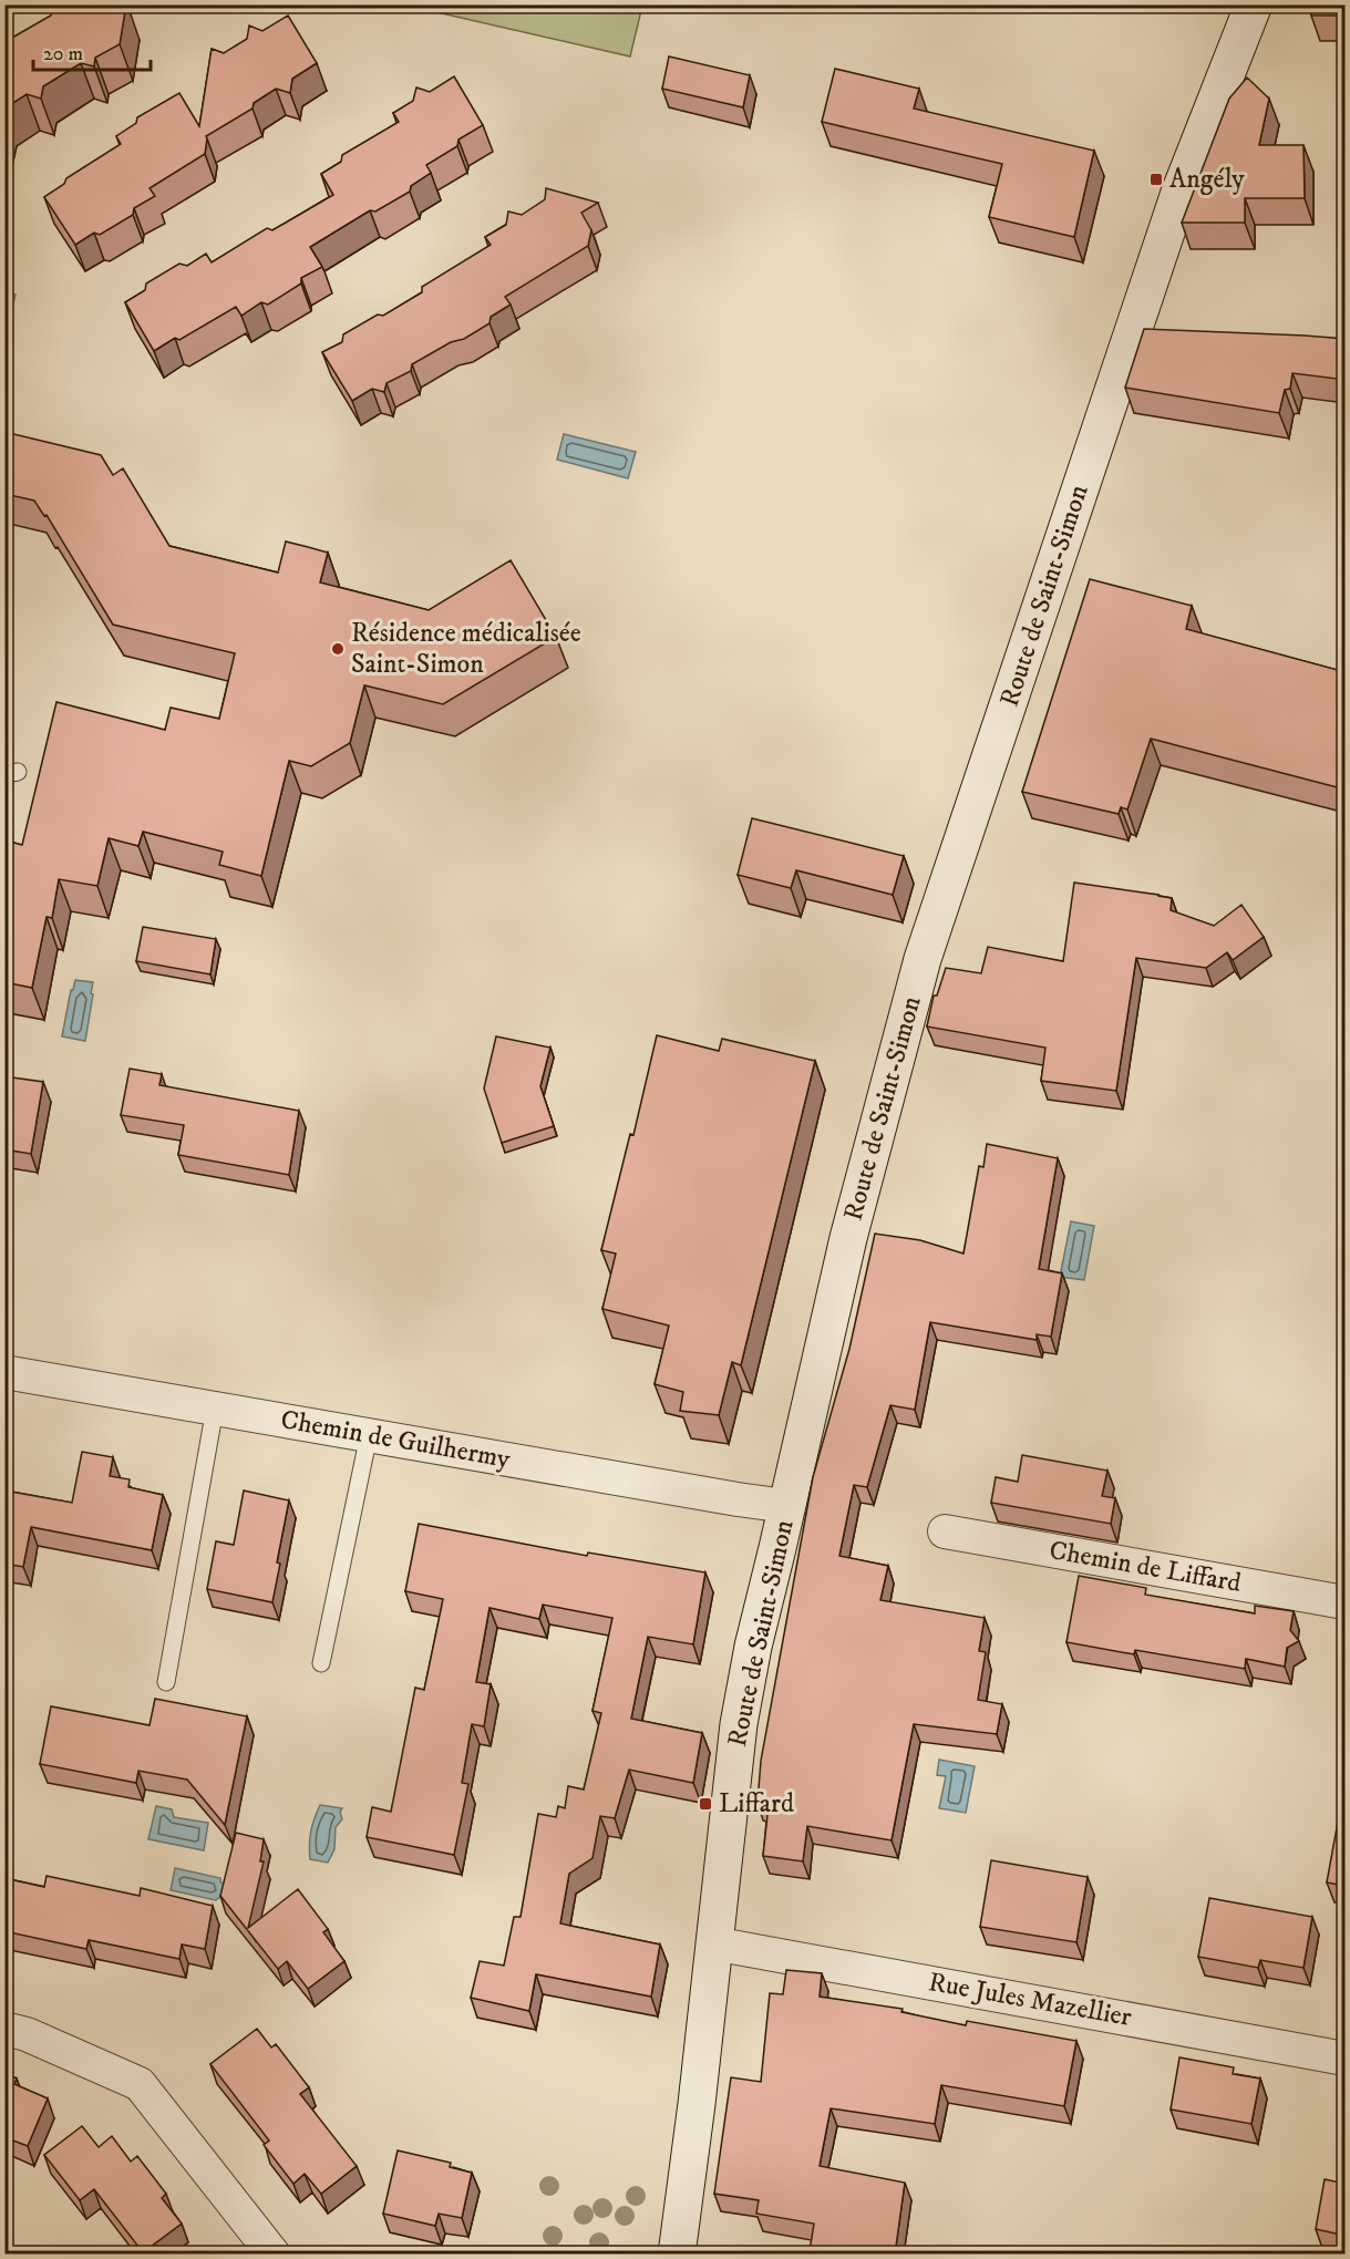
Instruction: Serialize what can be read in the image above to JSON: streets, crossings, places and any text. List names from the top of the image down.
{
  "streets": {
    "main road": ["Route de Saint-Simon"],
    "street": ["Chemin de Guilhermy", "Chemin de Liffard", "Rue Jules Mazellier"]
  },
  "crossings": [
    ["Route de Saint-Simon", "Chemin de Guilhermy"],
    ["Route de Saint-Simon", "Rue Jules Mazellier"]
  ],
  "places": {
    "transit": ["Angély", "Liffard"],
    "other": ["Résidence médicalisée Saint-Simon"]
  },
  "scale_bar": "20 m"
}
